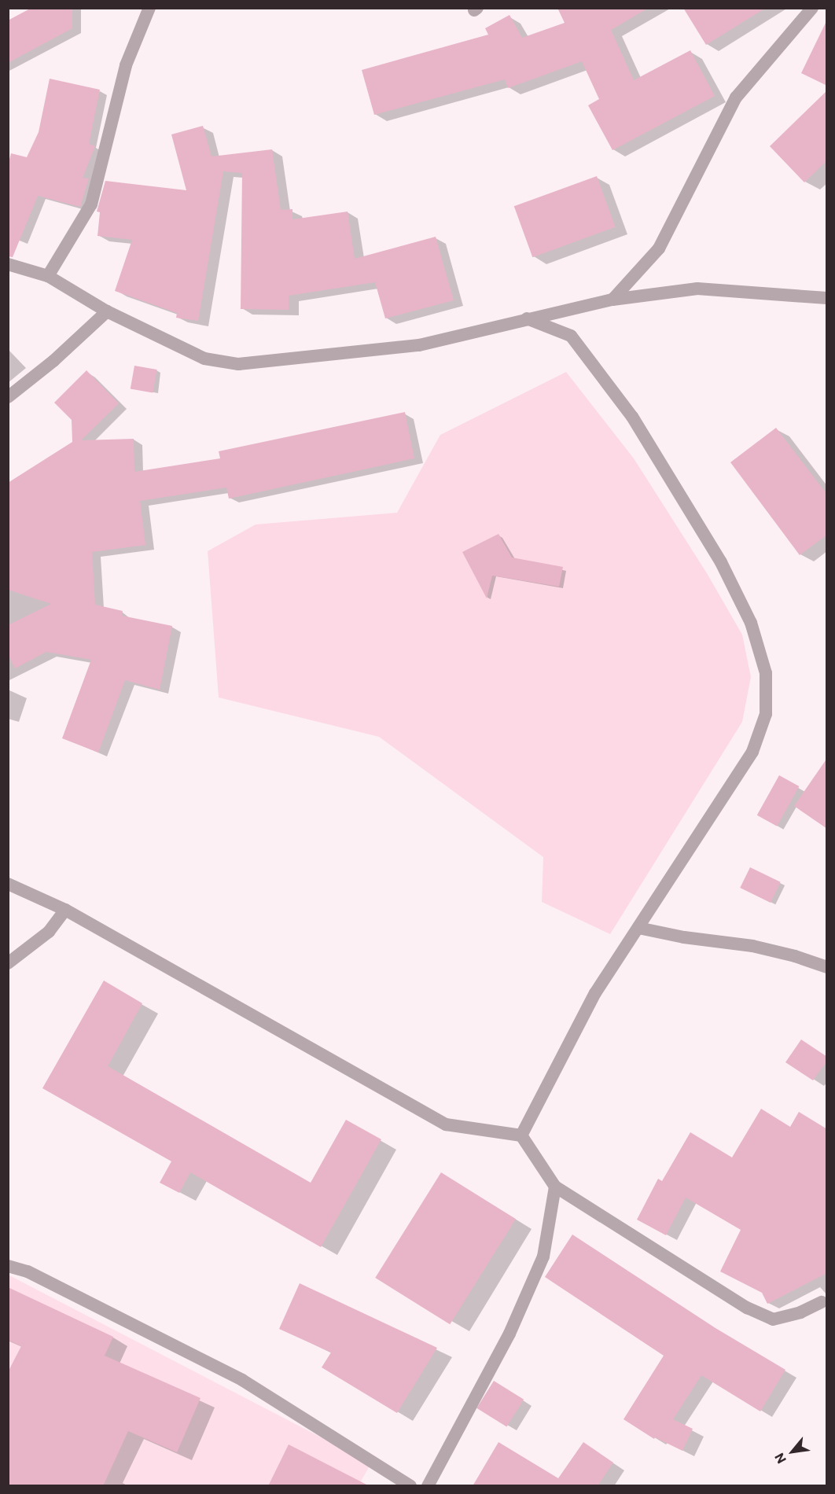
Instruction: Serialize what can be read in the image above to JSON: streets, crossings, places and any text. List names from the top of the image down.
{
  "north": "bottom left"
}
